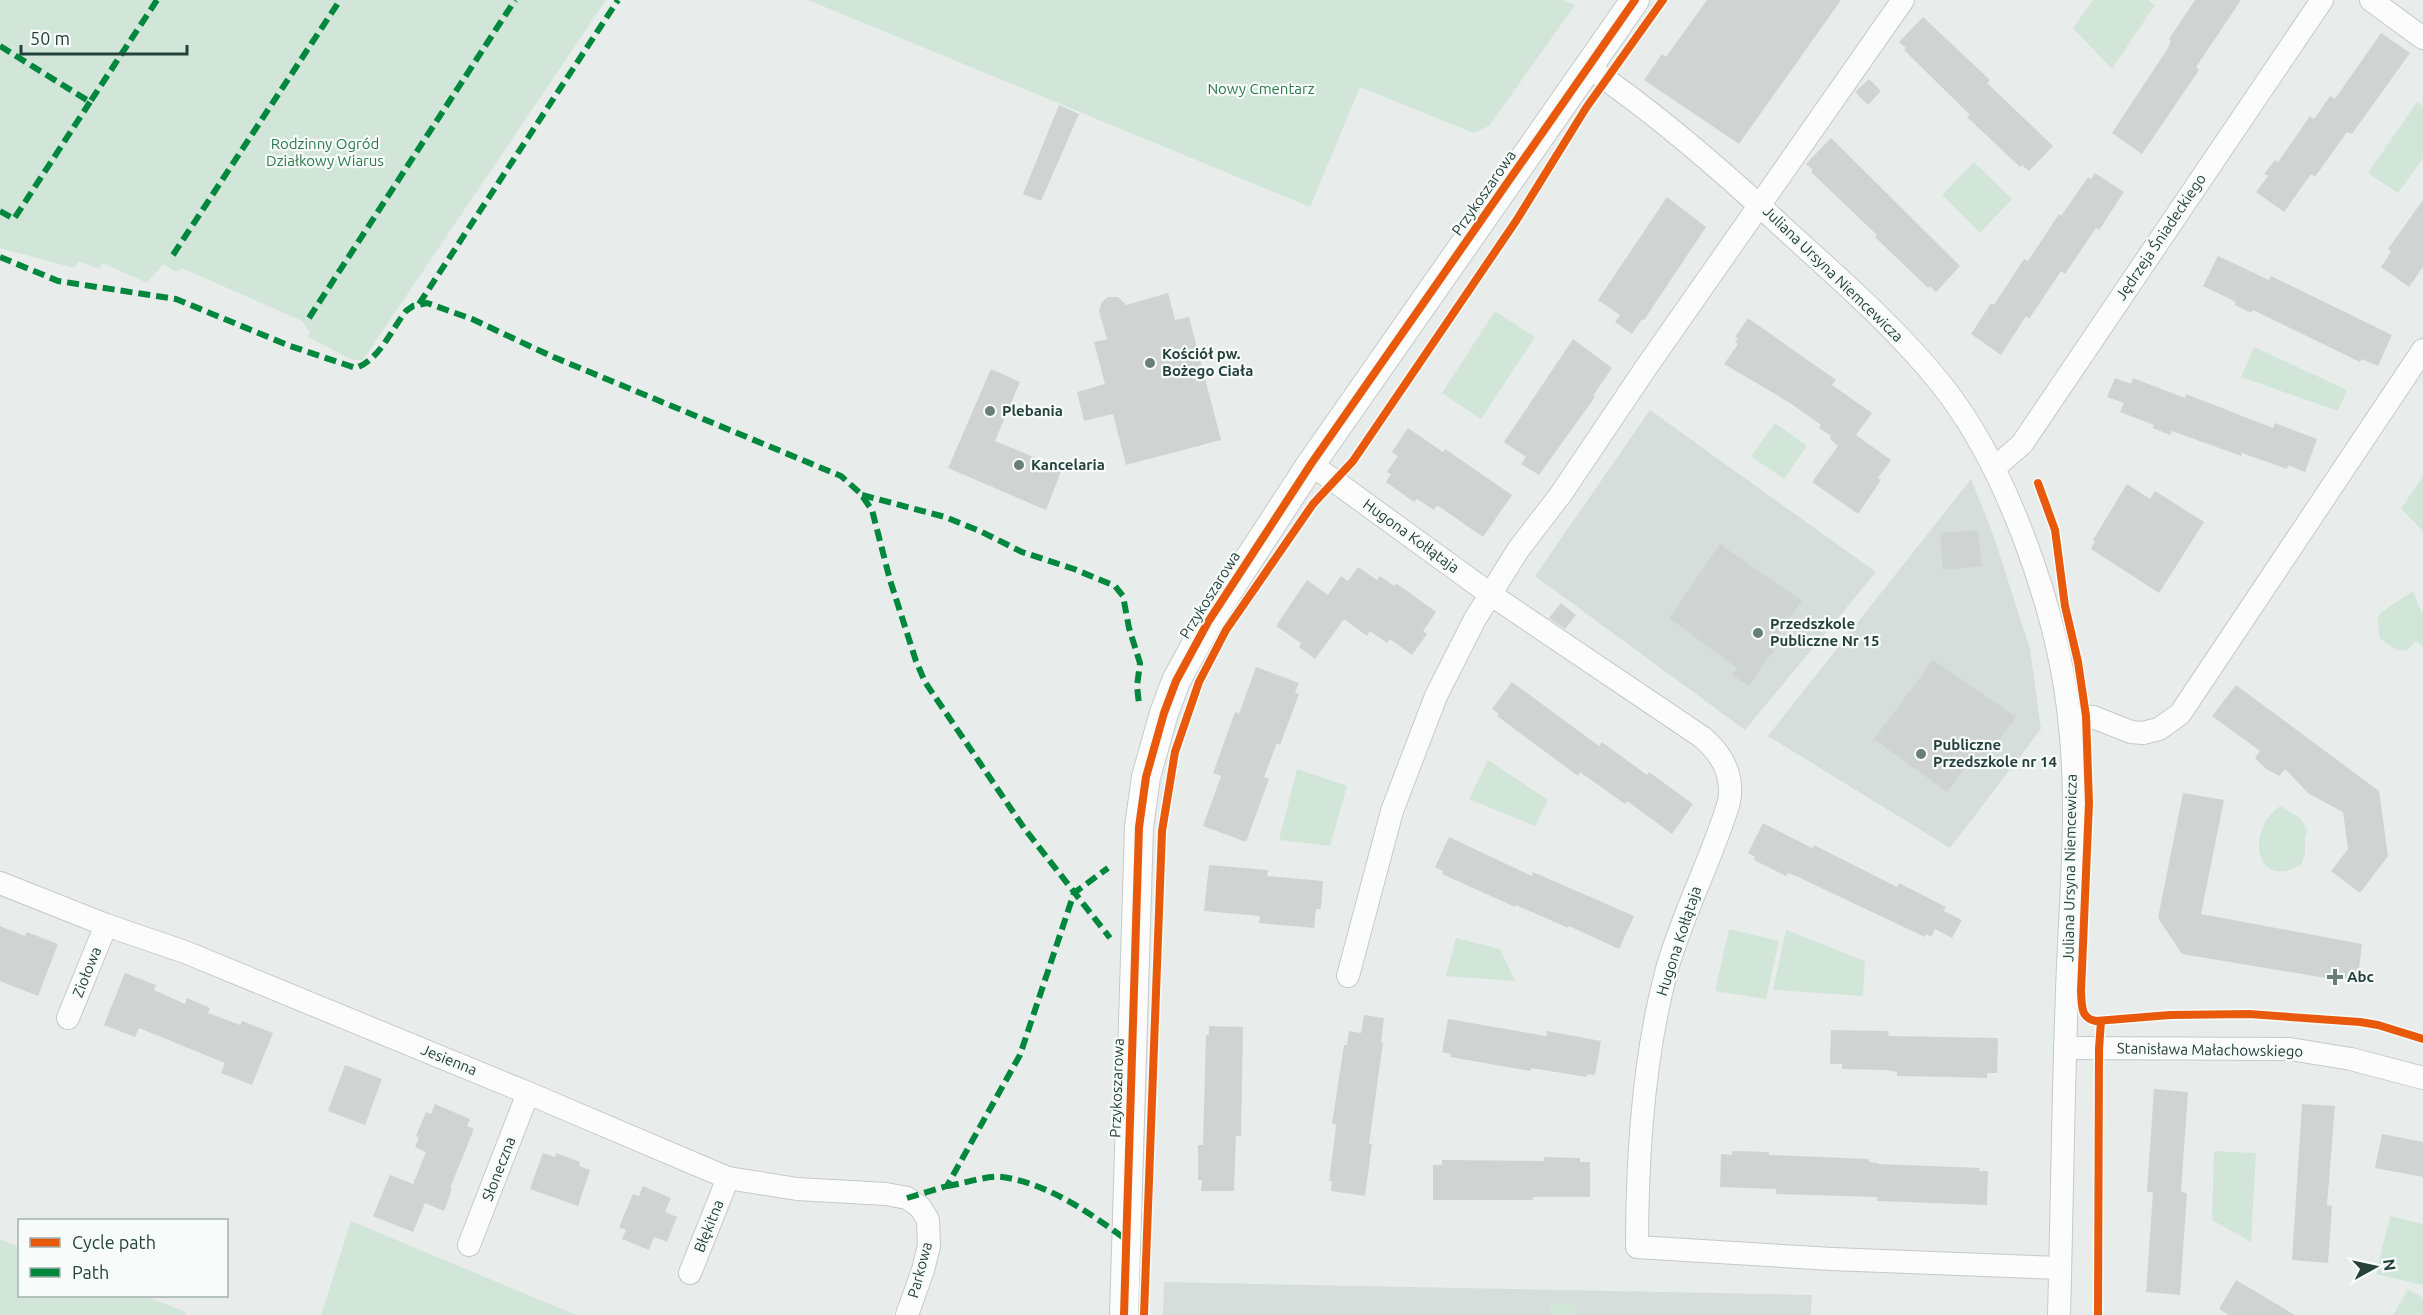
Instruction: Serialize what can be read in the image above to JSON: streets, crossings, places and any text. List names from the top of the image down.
{
  "streets": {
    "street": [
      "Przykoszarowa",
      "Jędrzeja Śniadeckiego",
      "Juliana Ursyna Niemcewicza",
      "Hugona Kołłątaja",
      "Ziołowa",
      "Stanisława Małachowskiego",
      "Jesienna",
      "Słoneczna",
      "Błękitna",
      "Parkowa"
    ]
  },
  "crossings": [
    ["Przykoszarowa", "Juliana Ursyna Niemcewicza"],
    ["Przykoszarowa", "Hugona Kołłątaja"],
    ["Jędrzeja Śniadeckiego", "Juliana Ursyna Niemcewicza"],
    ["Juliana Ursyna Niemcewicza", "Hugona Kołłątaja"],
    ["Juliana Ursyna Niemcewicza", "Stanisława Małachowskiego"],
    ["Ziołowa", "Jesienna"],
    ["Jesienna", "Słoneczna"],
    ["Jesienna", "Błękitna"],
    ["Jesienna", "Parkowa"]
  ],
  "parks": ["Nowy Cmentarz", "Rodzinny Ogród Działkowy Wiarus"],
  "places": {
    "other": [
      "Kościół pw. Bożego Ciała",
      "Plebania",
      "Kancelaria",
      "Przedszkole Publiczne Nr 15",
      "Publiczne Przedszkole nr 14"
    ],
    "health": ["Abc"]
  },
  "legend": ["Cycle path", "Path"],
  "scale_bar": "50 m",
  "north": "right"
}
